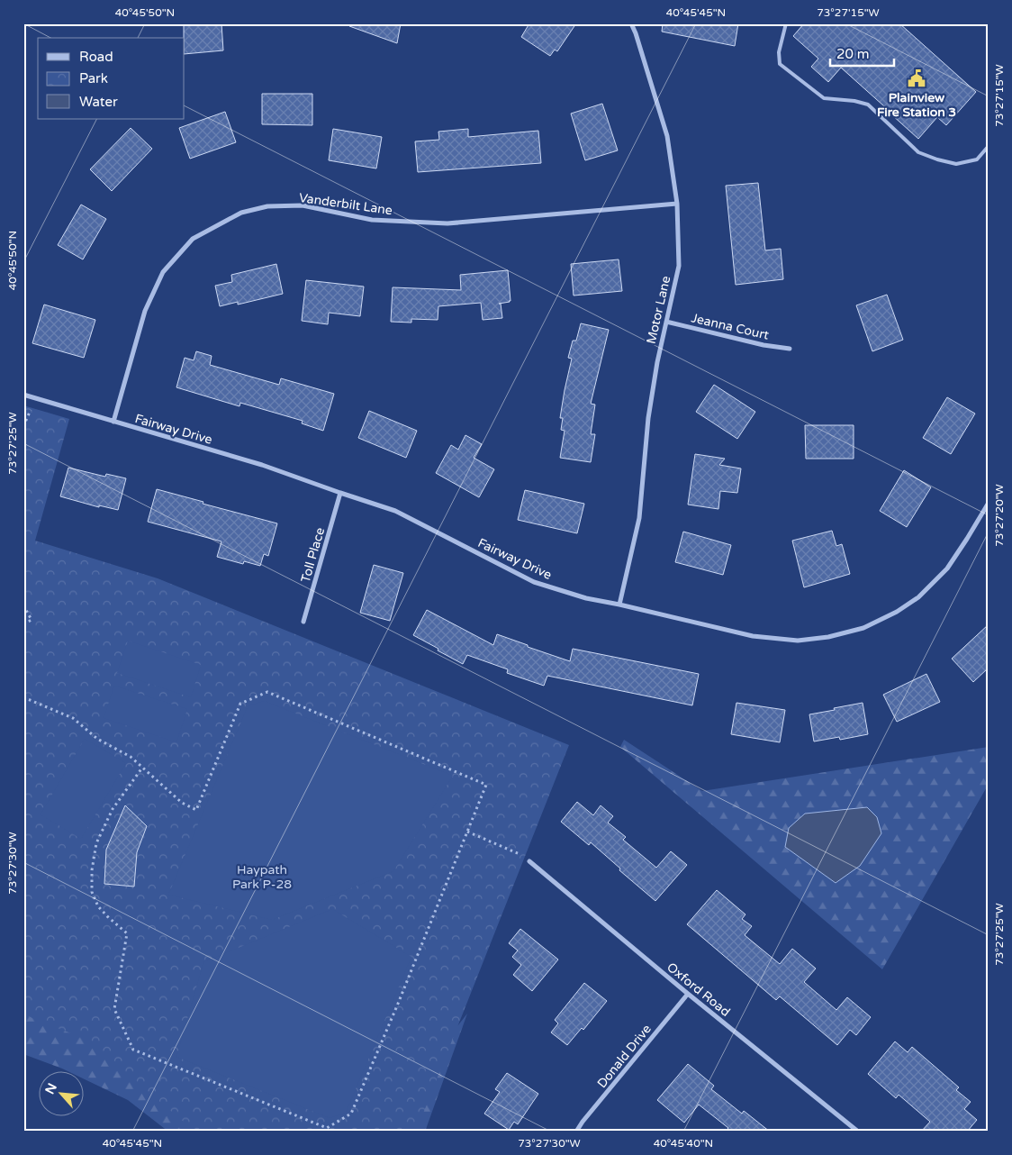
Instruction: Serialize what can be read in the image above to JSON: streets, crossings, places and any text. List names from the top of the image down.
{
  "streets": {
    "street": [
      "Vanderbilt Lane",
      "Motor Lane",
      "Jeanna Court",
      "Fairway Drive",
      "Toll Place",
      "Oxford Road",
      "Donald Drive"
    ]
  },
  "crossings": [
    ["Vanderbilt Lane", "Motor Lane"],
    ["Vanderbilt Lane", "Fairway Drive"],
    ["Motor Lane", "Jeanna Court"],
    ["Motor Lane", "Fairway Drive"],
    ["Fairway Drive", "Toll Place"],
    ["Oxford Road", "Donald Drive"]
  ],
  "parks": ["Haypath Park P-28"],
  "places": {
    "public building": ["Plainview Fire Station 3"]
  },
  "legend": ["Road", "Park", "Water"],
  "scale_bar": "20 m",
  "north": "top left",
  "coordinates": [
    "40°45'50\"N",
    "40°45'45\"N",
    "73°27'15\"W",
    "73°27'25\"W",
    "73°27'20\"W",
    "73°27'30\"W",
    "40°45'40\"N"
  ]
}
